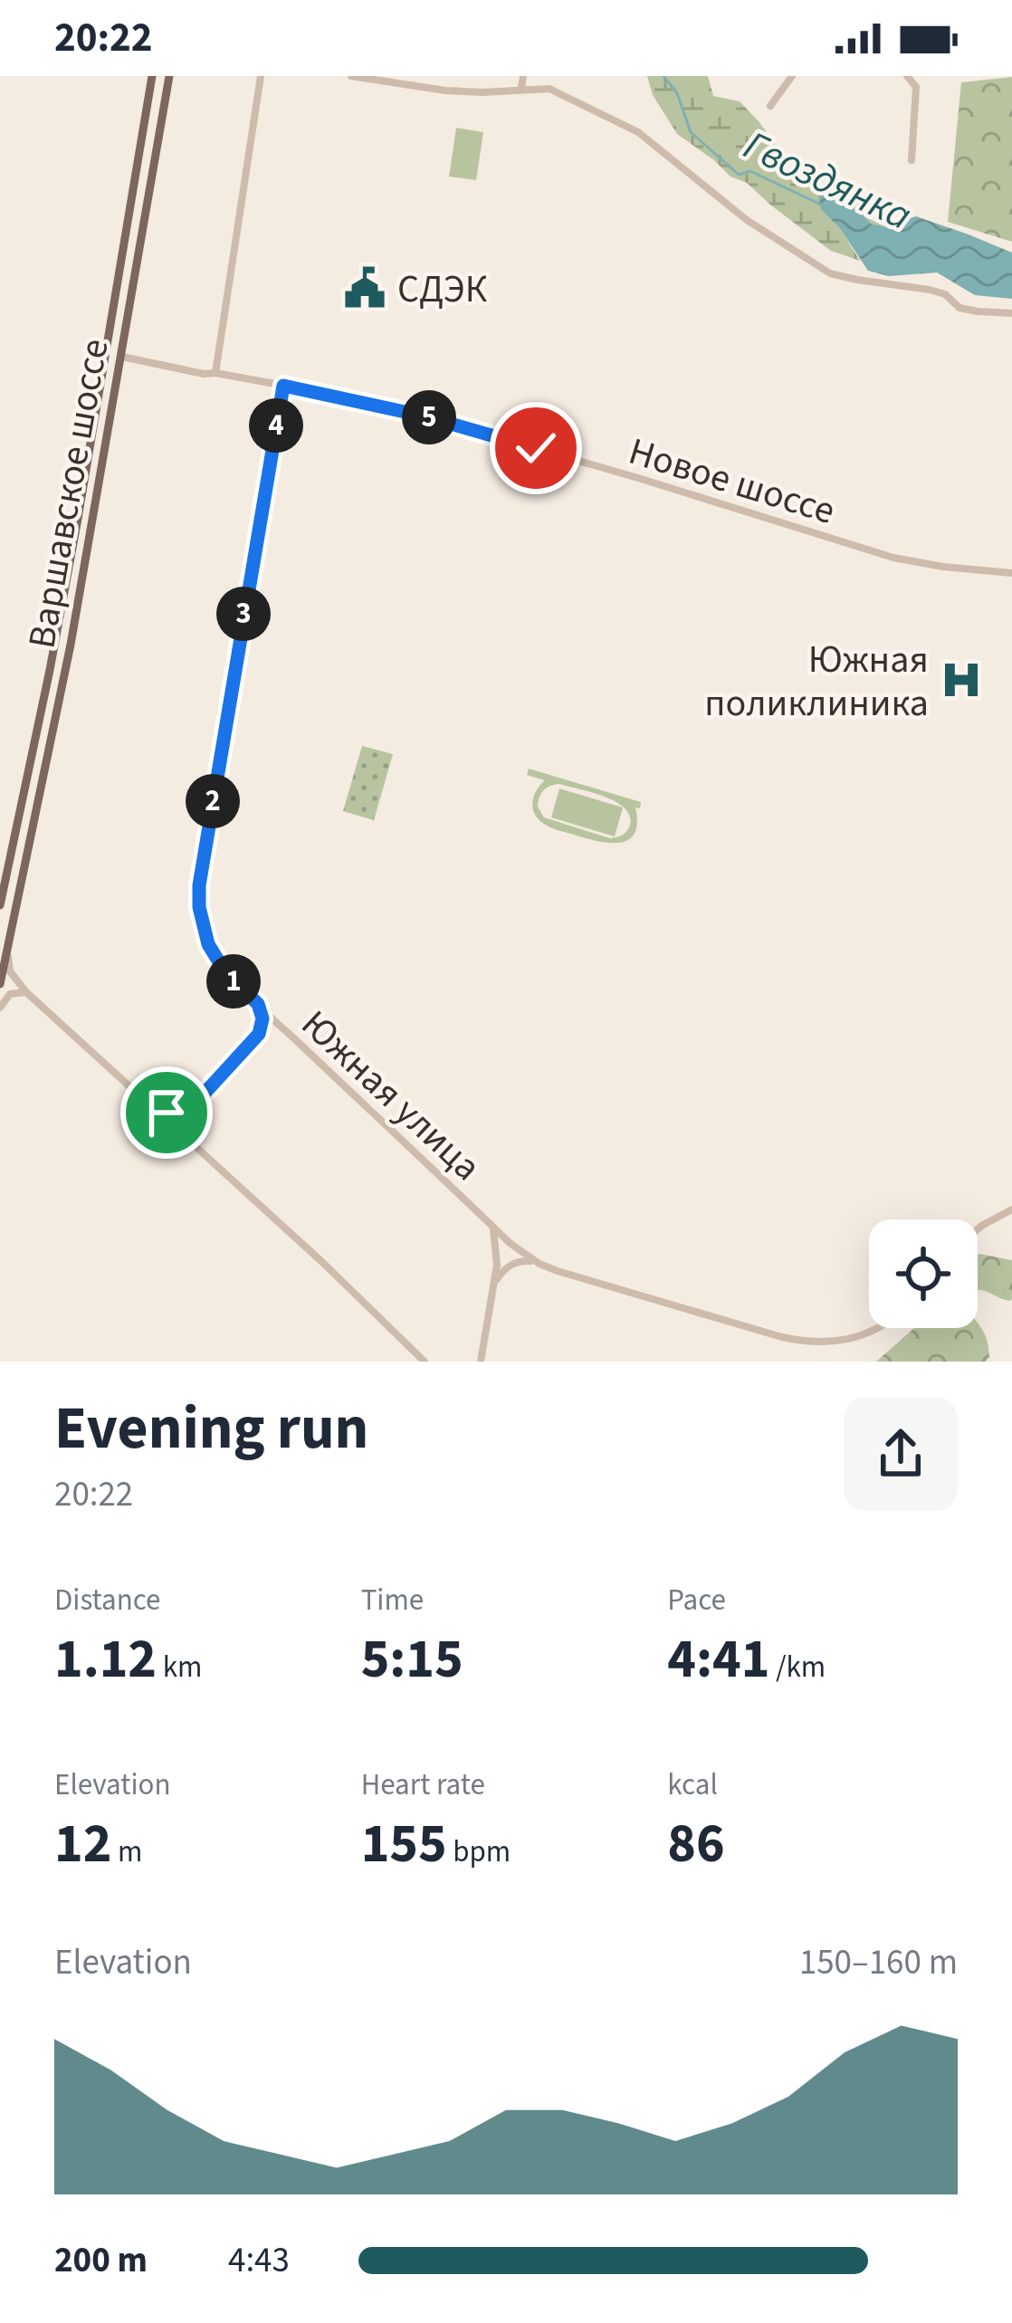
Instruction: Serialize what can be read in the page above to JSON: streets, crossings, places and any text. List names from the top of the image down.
{
  "streets": {
    "main road": ["Варшавское шоссе"],
    "street": ["Новое шоссе", "Южная улица"]
  },
  "crossings": [
    ["Новое шоссе", "Варшавское шоссе"],
    ["Новое шоссе", "Южная улица"]
  ],
  "water": ["Гвоздянка"],
  "places": {
    "public building": ["СДЭК"],
    "hospital": ["Южная поликлиника"]
  },
  "page": {
    "status": "20:22",
    "pins": [
      "5",
      "4",
      "3",
      "2",
      "1"
    ],
    "heading": ["Evening run", "20:22"],
    "stats": [
      ["Distance", "1.12 km"],
      ["Time", "5:15"],
      ["Pace", "4:41 /km"],
      ["Elevation", "12 m"],
      ["Heart rate", "155 bpm"],
      ["kcal", "86"]
    ],
    "chart": ["Elevation", "150–160 m"],
    "list": [
      {
        "name": "200 m",
        "note": "4:43"
      }
    ]
  }
}
